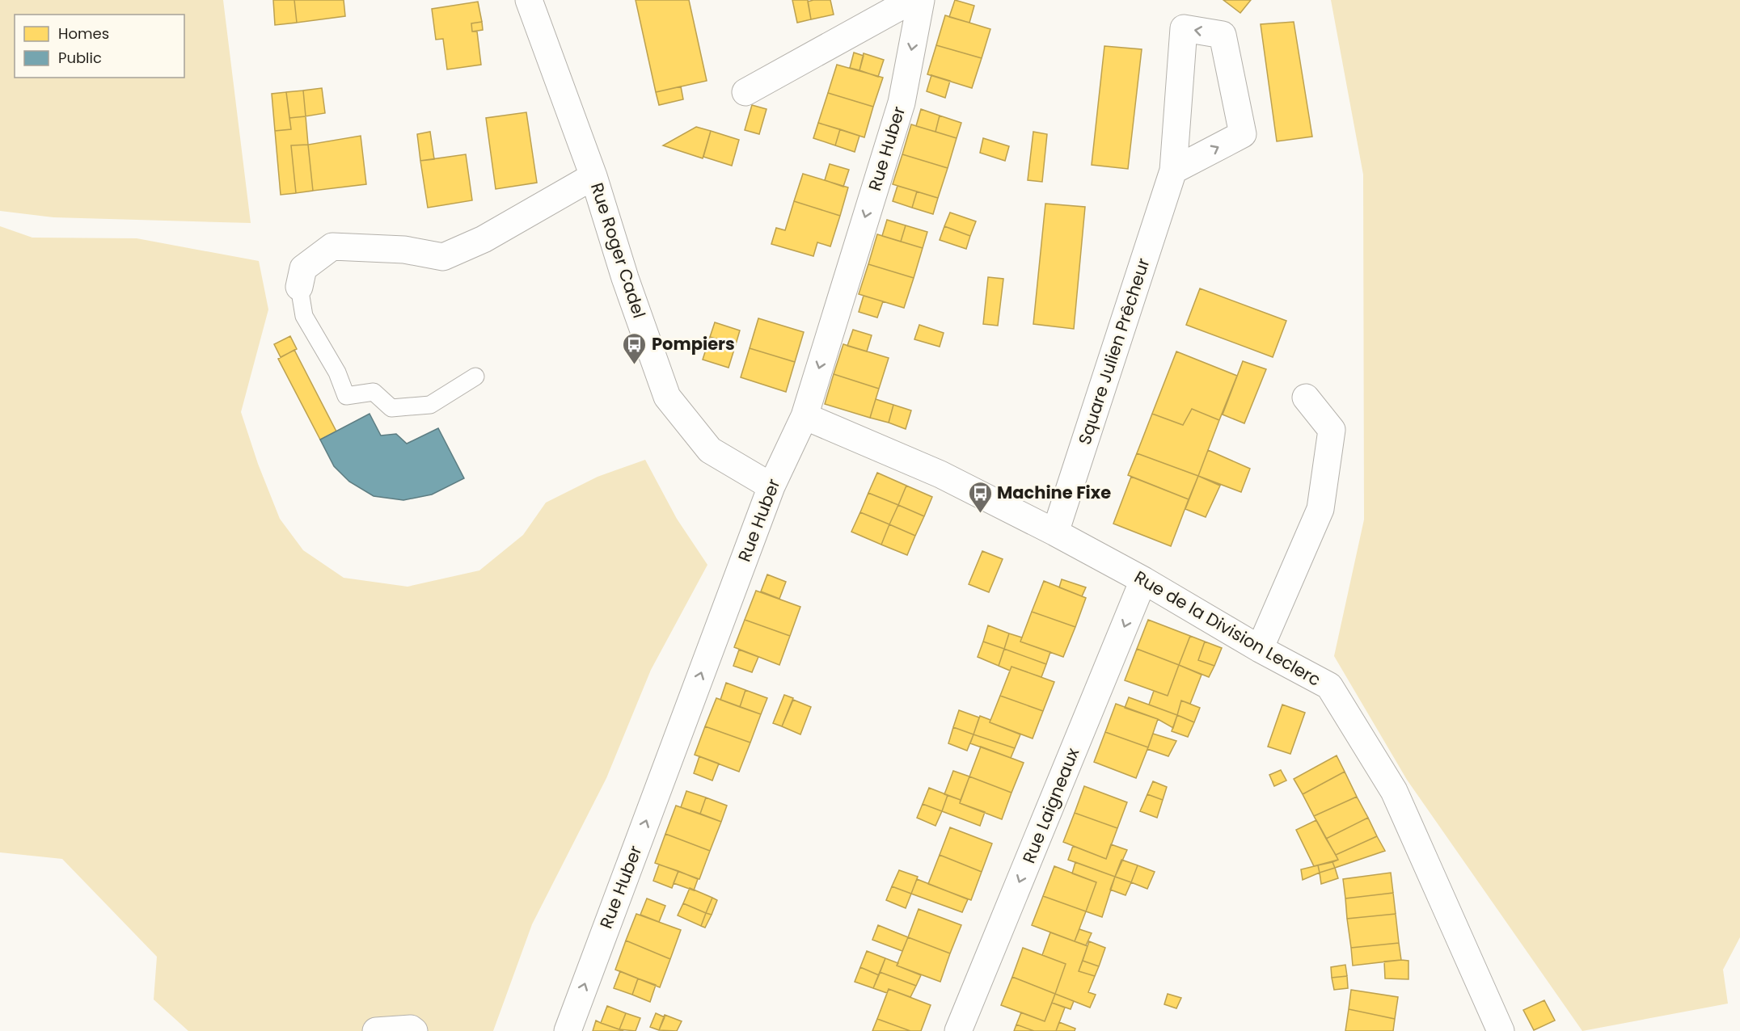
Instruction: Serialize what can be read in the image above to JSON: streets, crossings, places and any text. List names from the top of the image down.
{
  "streets": {
    "street": [
      "Rue Huber",
      "Rue Roger Cadel",
      "Square Julien Prêcheur",
      "Rue de la Division Leclerc",
      "Rue Laigneaux"
    ]
  },
  "crossings": [
    ["Rue Huber", "Rue Roger Cadel"],
    ["Rue Huber", "Rue de la Division Leclerc"],
    ["Square Julien Prêcheur", "Rue de la Division Leclerc"],
    ["Rue de la Division Leclerc", "Rue Laigneaux"]
  ],
  "one_way": ["Rue Laigneaux"],
  "places": {
    "bus stop": ["Pompiers", "Machine Fixe"]
  },
  "legend": ["Homes", "Public"]
}
